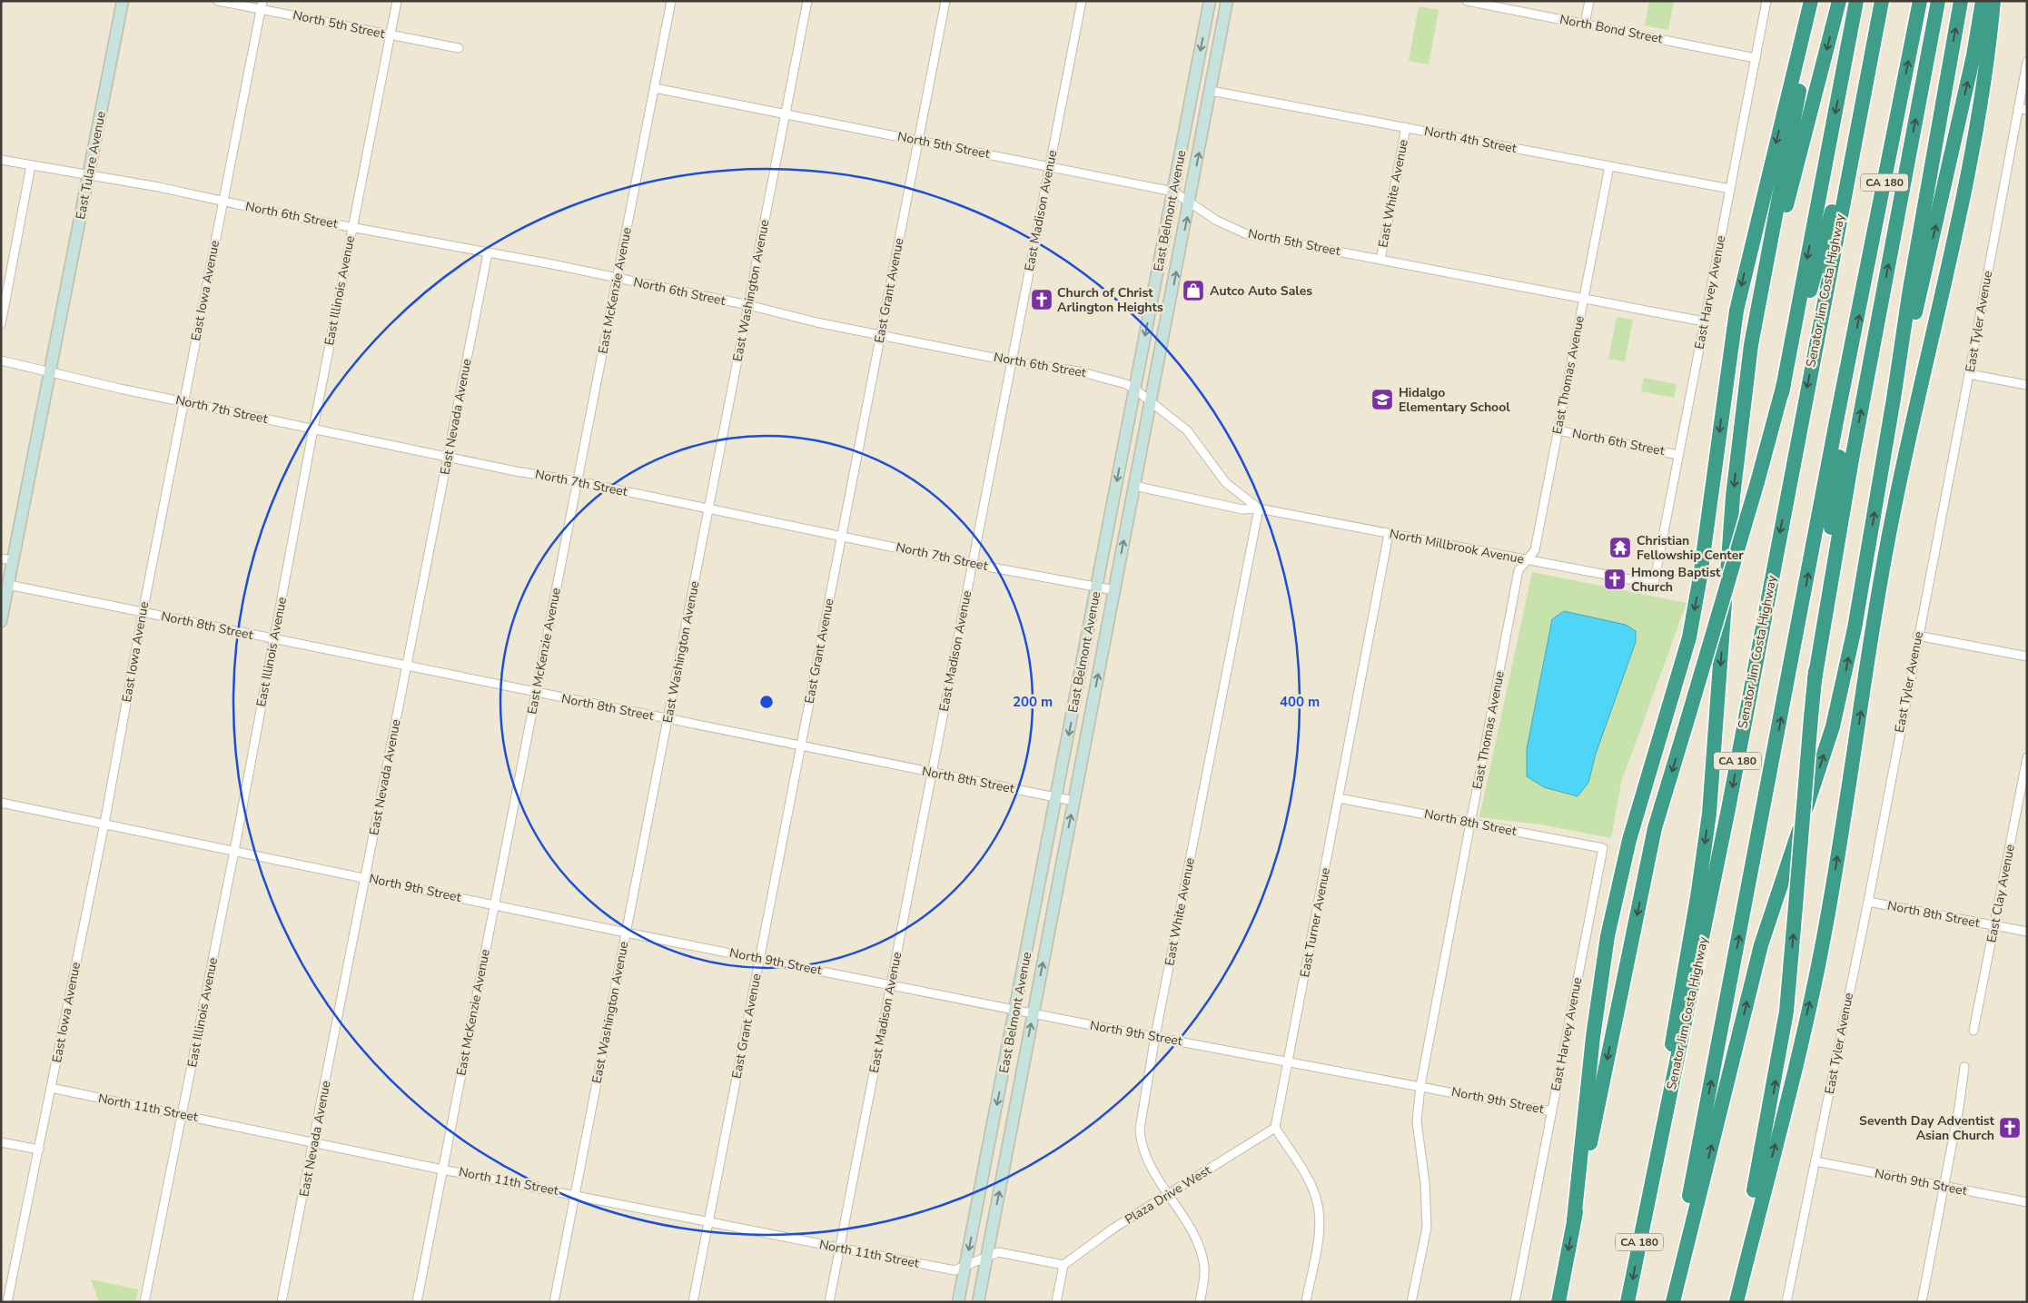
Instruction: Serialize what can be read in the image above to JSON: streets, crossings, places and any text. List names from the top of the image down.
{
  "streets": {
    "highway": ["CA 180", "Senator Jim Costa Highway"],
    "main road": ["East Tulare Avenue", "East Belmont Avenue"],
    "street": [
      "North 5th Street",
      "North Bond Street",
      "North 4th Street",
      "East White Avenue",
      "East Madison Avenue",
      "North 6th Street",
      "East Iowa Avenue",
      "East Illinois Avenue",
      "East McKenzie Avenue",
      "East Washington Avenue",
      "East Grant Avenue",
      "East Harvey Avenue",
      "East Tyler Avenue",
      "East Thomas Avenue",
      "North 7th Street",
      "East Nevada Avenue",
      "North Millbrook Avenue",
      "North 8th Street",
      "North 9th Street",
      "East Clay Avenue",
      "East Turner Avenue",
      "North 11th Street",
      "Plaza Drive West"
    ]
  },
  "crossings": [
    ["North 5th Street", "East White Avenue"],
    ["North 5th Street", "East Madison Avenue"],
    ["North 5th Street", "East Belmont Avenue"],
    ["North 5th Street", "East Iowa Avenue"],
    ["North 5th Street", "East Illinois Avenue"],
    ["North 5th Street", "East McKenzie Avenue"],
    ["North 5th Street", "East Washington Avenue"],
    ["North 5th Street", "East Grant Avenue"],
    ["North 5th Street", "East Harvey Avenue"],
    ["North 5th Street", "East Thomas Avenue"],
    ["North Bond Street", "East Harvey Avenue"],
    ["North 4th Street", "East White Avenue"],
    ["North 4th Street", "East Belmont Avenue"],
    ["North 4th Street", "East Harvey Avenue"],
    ["North 4th Street", "East Thomas Avenue"],
    ["East Tulare Avenue", "North 6th Street"],
    ["East Tulare Avenue", "North 7th Street"],
    ["East Tulare Avenue", "North 8th Street"],
    ["East White Avenue", "North Millbrook Avenue"],
    ["East White Avenue", "North 9th Street"],
    ["East White Avenue", "Plaza Drive West"],
    ["East Madison Avenue", "North 6th Street"],
    ["East Madison Avenue", "North 7th Street"],
    ["East Madison Avenue", "North 8th Street"],
    ["East Madison Avenue", "North 9th Street"],
    ["East Madison Avenue", "North 11th Street"],
    ["East Belmont Avenue", "North 6th Street"],
    ["East Belmont Avenue", "North 7th Street"],
    ["East Belmont Avenue", "North Millbrook Avenue"],
    ["East Belmont Avenue", "North 8th Street"],
    ["East Belmont Avenue", "North 9th Street"],
    ["East Belmont Avenue", "North 11th Street"],
    ["North 6th Street", "East Iowa Avenue"],
    ["North 6th Street", "East Illinois Avenue"],
    ["North 6th Street", "East McKenzie Avenue"],
    ["North 6th Street", "East Washington Avenue"],
    ["North 6th Street", "East Grant Avenue"],
    ["North 6th Street", "East Harvey Avenue"],
    ["North 6th Street", "East Thomas Avenue"],
    ["North 6th Street", "East Nevada Avenue"],
    ["North 6th Street", "North Millbrook Avenue"],
    ["East Iowa Avenue", "North 7th Street"],
    ["East Iowa Avenue", "North 8th Street"],
    ["East Iowa Avenue", "North 9th Street"],
    ["East Iowa Avenue", "North 11th Street"],
    ["East Illinois Avenue", "North 7th Street"],
    ["East Illinois Avenue", "North 8th Street"],
    ["East Illinois Avenue", "North 9th Street"],
    ["East Illinois Avenue", "North 11th Street"],
    ["East McKenzie Avenue", "North 7th Street"],
    ["East McKenzie Avenue", "North 8th Street"],
    ["East McKenzie Avenue", "North 9th Street"],
    ["East McKenzie Avenue", "North 11th Street"],
    ["East Washington Avenue", "North 7th Street"],
    ["East Washington Avenue", "North 8th Street"],
    ["East Washington Avenue", "North 9th Street"],
    ["East Washington Avenue", "North 11th Street"],
    ["East Grant Avenue", "North 7th Street"],
    ["East Grant Avenue", "North 8th Street"],
    ["East Grant Avenue", "North 9th Street"],
    ["East Grant Avenue", "North 11th Street"],
    ["East Harvey Avenue", "North Millbrook Avenue"],
    ["East Harvey Avenue", "North 8th Street"],
    ["East Harvey Avenue", "North 9th Street"],
    ["East Tyler Avenue", "North 8th Street"],
    ["East Tyler Avenue", "North 9th Street"],
    ["East Thomas Avenue", "North Millbrook Avenue"],
    ["East Thomas Avenue", "North 8th Street"],
    ["East Thomas Avenue", "North 9th Street"],
    ["North 7th Street", "East Nevada Avenue"],
    ["East Nevada Avenue", "North 8th Street"],
    ["East Nevada Avenue", "North 9th Street"],
    ["East Nevada Avenue", "North 11th Street"],
    ["North Millbrook Avenue", "East Turner Avenue"],
    ["North 8th Street", "East Clay Avenue"],
    ["North 8th Street", "East Turner Avenue"],
    ["North 9th Street", "East Turner Avenue"],
    ["East Turner Avenue", "Plaza Drive West"],
    ["North 11th Street", "Plaza Drive West"]
  ],
  "places": {
    "shop": ["Autco Auto Sales"],
    "church": ["Church of Christ Arlington Heights", "Hmong Baptist Church", "Seventh Day Adventist Asian Church"],
    "school or university": ["Hidalgo Elementary School"],
    "temple": ["Christian Fellowship Center"]
  },
  "rings": ["200 m", "400 m"]
}
